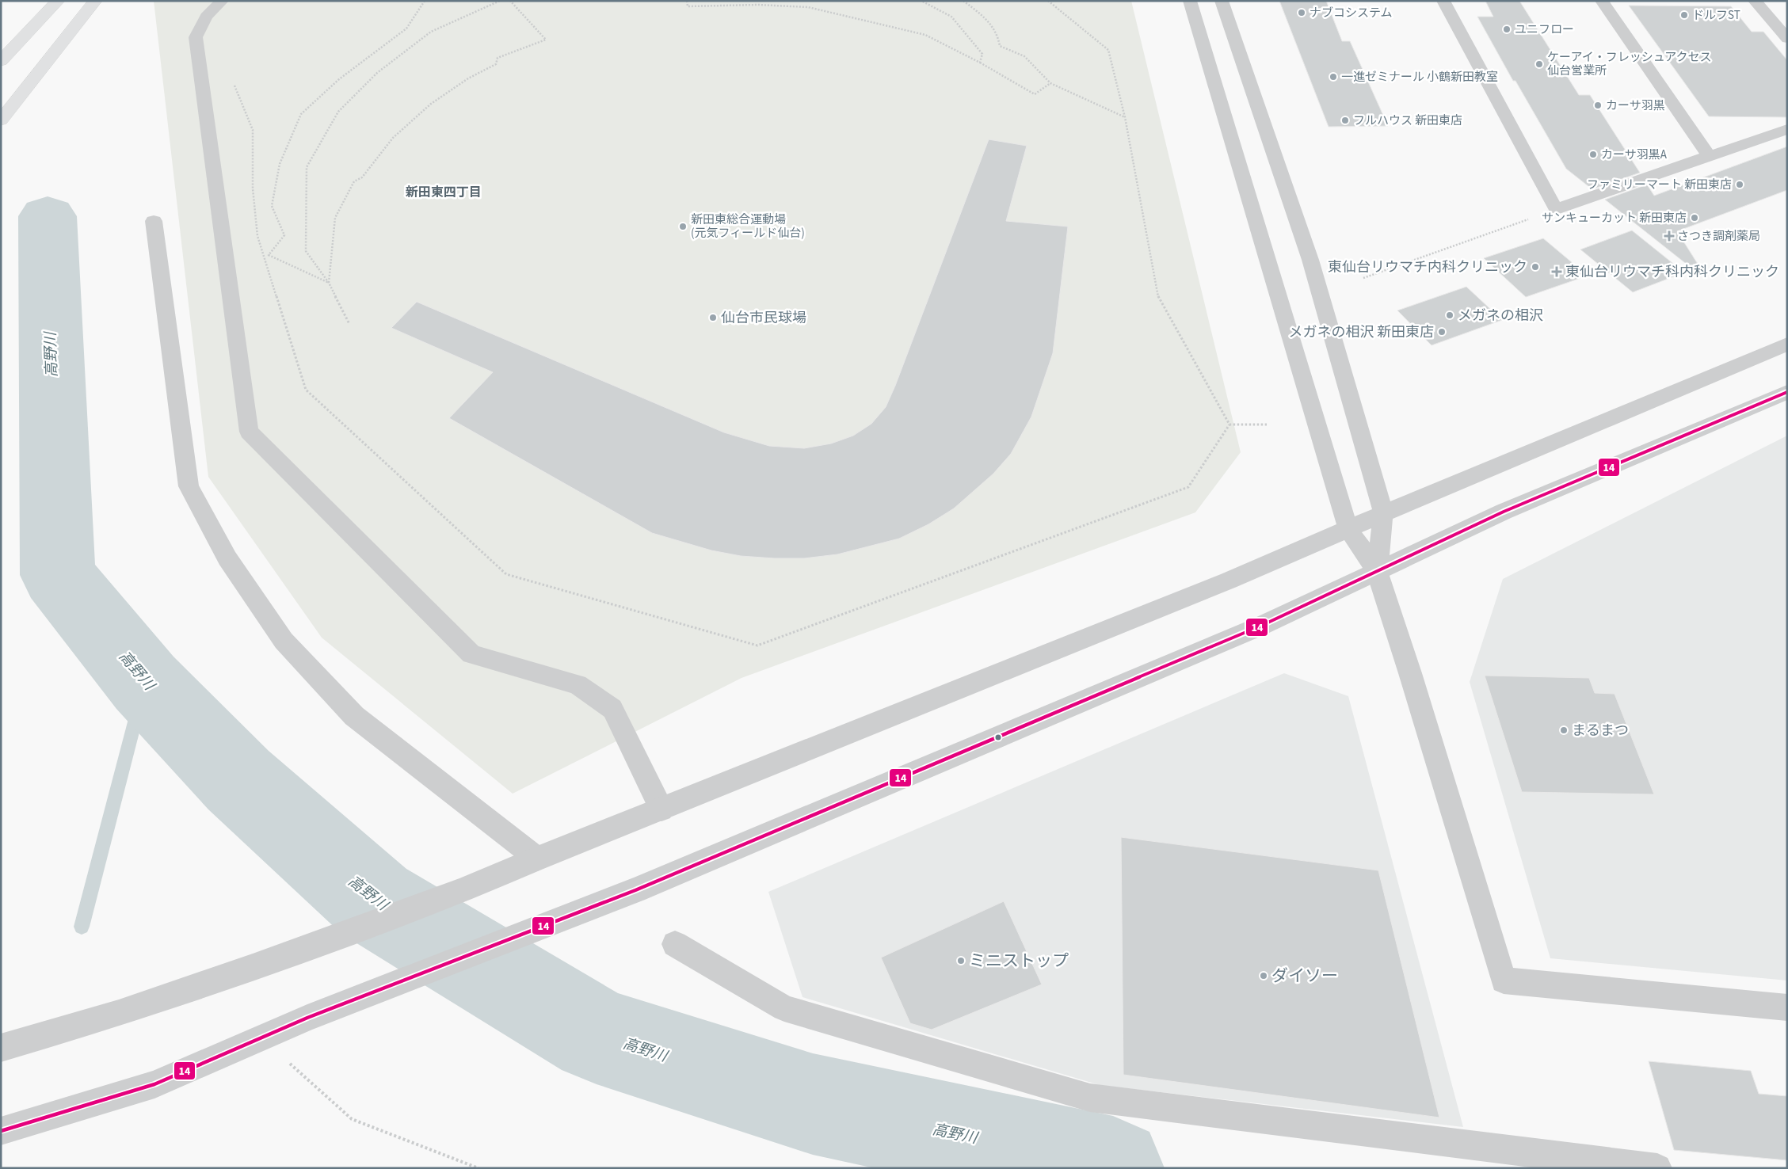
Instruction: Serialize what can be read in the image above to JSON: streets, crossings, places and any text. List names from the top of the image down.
{
  "districts": ["新田東四丁目"],
  "water": ["高野川"],
  "places": {
    "other": [
      "ナブコシステム",
      "ドルフST",
      "ユニフロー",
      "ケーアイ・フレッシュアクセス 仙台営業所",
      "一進ゼミナール 小鶴新田教室",
      "カーサ羽黒",
      "フルハウス 新田東店",
      "カーサ羽黒A",
      "ファミリーマート 新田東店",
      "サンキューカット 新田東店",
      "新田東総合運動場 (元気フィールド仙台)",
      "東仙台リウマチ内科クリニック",
      "メガネの相沢",
      "仙台市民球場",
      "メガネの相沢 新田東店",
      "まるまつ",
      "ミニストップ",
      "ダイソー"
    ],
    "health": ["さつき調剤薬局", "東仙台リウマチ科内科クリニック"]
  },
  "lines": ["transit line 14"]
}
